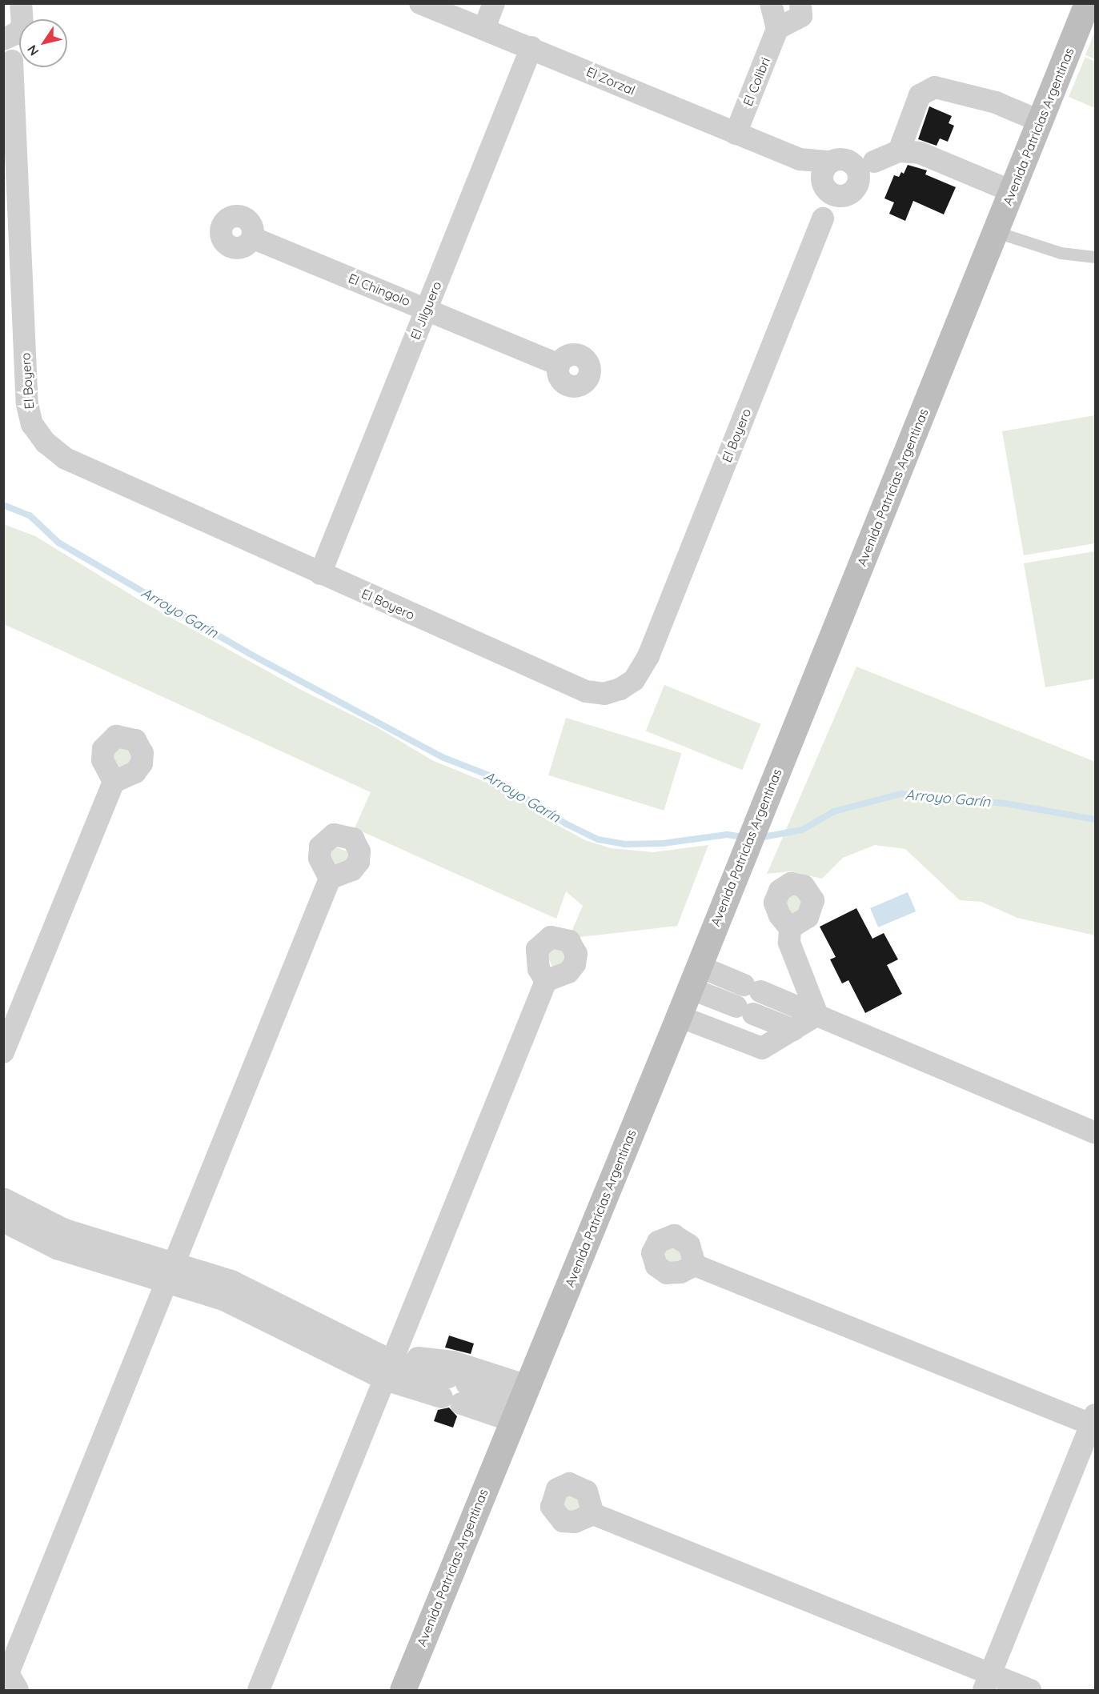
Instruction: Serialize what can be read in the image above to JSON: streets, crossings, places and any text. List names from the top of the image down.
{
  "streets": {
    "street": [
      "El Zorzal",
      "El Colibri",
      "Avenida Patricias Argentinas",
      "El Chingolo",
      "El Jilguero",
      "El Boyero"
    ]
  },
  "crossings": [
    ["El Zorzal", "El Colibri"],
    ["El Zorzal", "El Jilguero"],
    ["El Chingolo", "El Jilguero"],
    ["El Jilguero", "El Boyero"]
  ],
  "water": ["Arroyo Garín"],
  "north": "bottom left"
}
